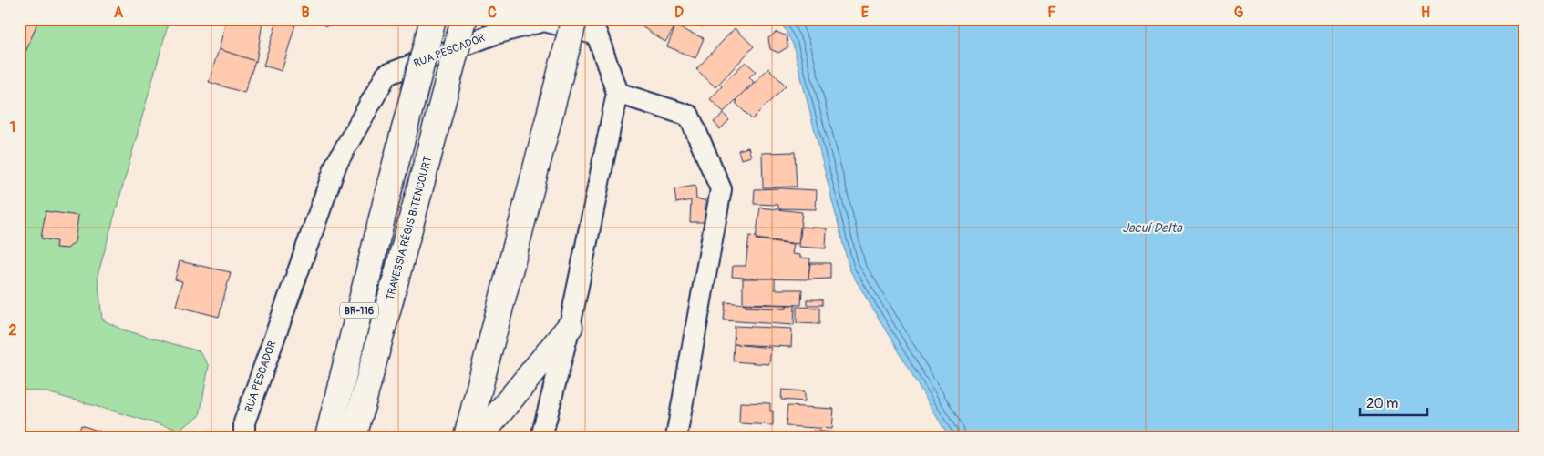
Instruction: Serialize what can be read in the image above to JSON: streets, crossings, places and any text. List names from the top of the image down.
{
  "streets": {
    "highway": ["TRAVESSIA RÉGIS BITENCOURT", "BR-116"],
    "street": ["RUA PESCADOR"]
  },
  "water": ["Jacuí Delta"],
  "scale_bar": "20 m",
  "grid": {
    "columns": [
      "A",
      "B",
      "C",
      "D",
      "E",
      "F",
      "G",
      "H"
    ],
    "rows": ["1", "2"]
  }
}
